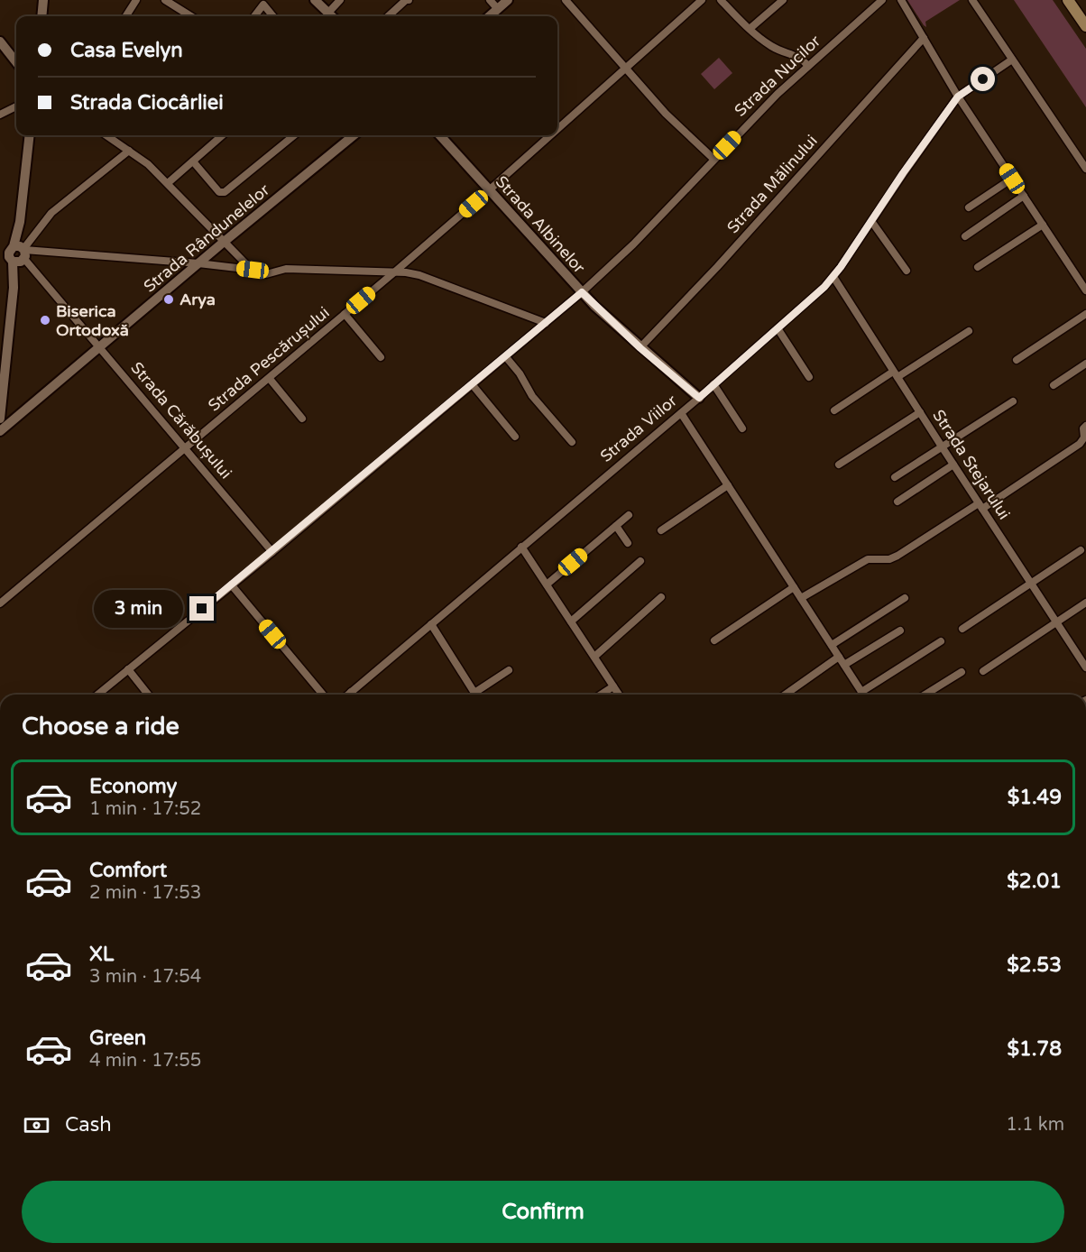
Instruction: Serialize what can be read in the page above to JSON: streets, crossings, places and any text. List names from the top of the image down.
{
  "streets": {
    "street": [
      "Strada Nucilor",
      "Strada Mălinului",
      "Strada Albinelor",
      "Strada Rândunelelor",
      "Strada Pescărușului",
      "Strada Cărăbușului",
      "Strada Viilor",
      "Strada Stejarului"
    ]
  },
  "crossings": [
    ["Strada Nucilor", "Strada Albinelor"],
    ["Strada Nucilor", "Strada Cărăbușului"],
    ["Strada Mălinului", "Strada Albinelor"],
    ["Strada Albinelor", "Strada Pescărușului"],
    ["Strada Albinelor", "Strada Viilor"],
    ["Strada Rândunelelor", "Strada Cărăbușului"],
    ["Strada Pescărușului", "Strada Cărăbușului"],
    ["Strada Viilor", "Strada Stejarului"]
  ],
  "places": ["Arya", "Biserica Ortodoxă"],
  "page": {
    "banner": ["Casa Evelyn", "Strada Ciocârliei"],
    "bubble": "3 min",
    "heading": "Choose a ride",
    "list": [
      {
        "name": "Economy",
        "note": "1 min · 17:52",
        "value": "$1.49"
      },
      {
        "name": "Comfort",
        "note": "2 min · 17:53",
        "value": "$2.01"
      },
      {
        "name": "XL",
        "note": "3 min · 17:54",
        "value": "$2.53"
      },
      {
        "name": "Green",
        "note": "4 min · 17:55",
        "value": "$1.78"
      }
    ],
    "pay": ["Cash", "1.1 km"],
    "buttons": "Confirm"
  }
}
